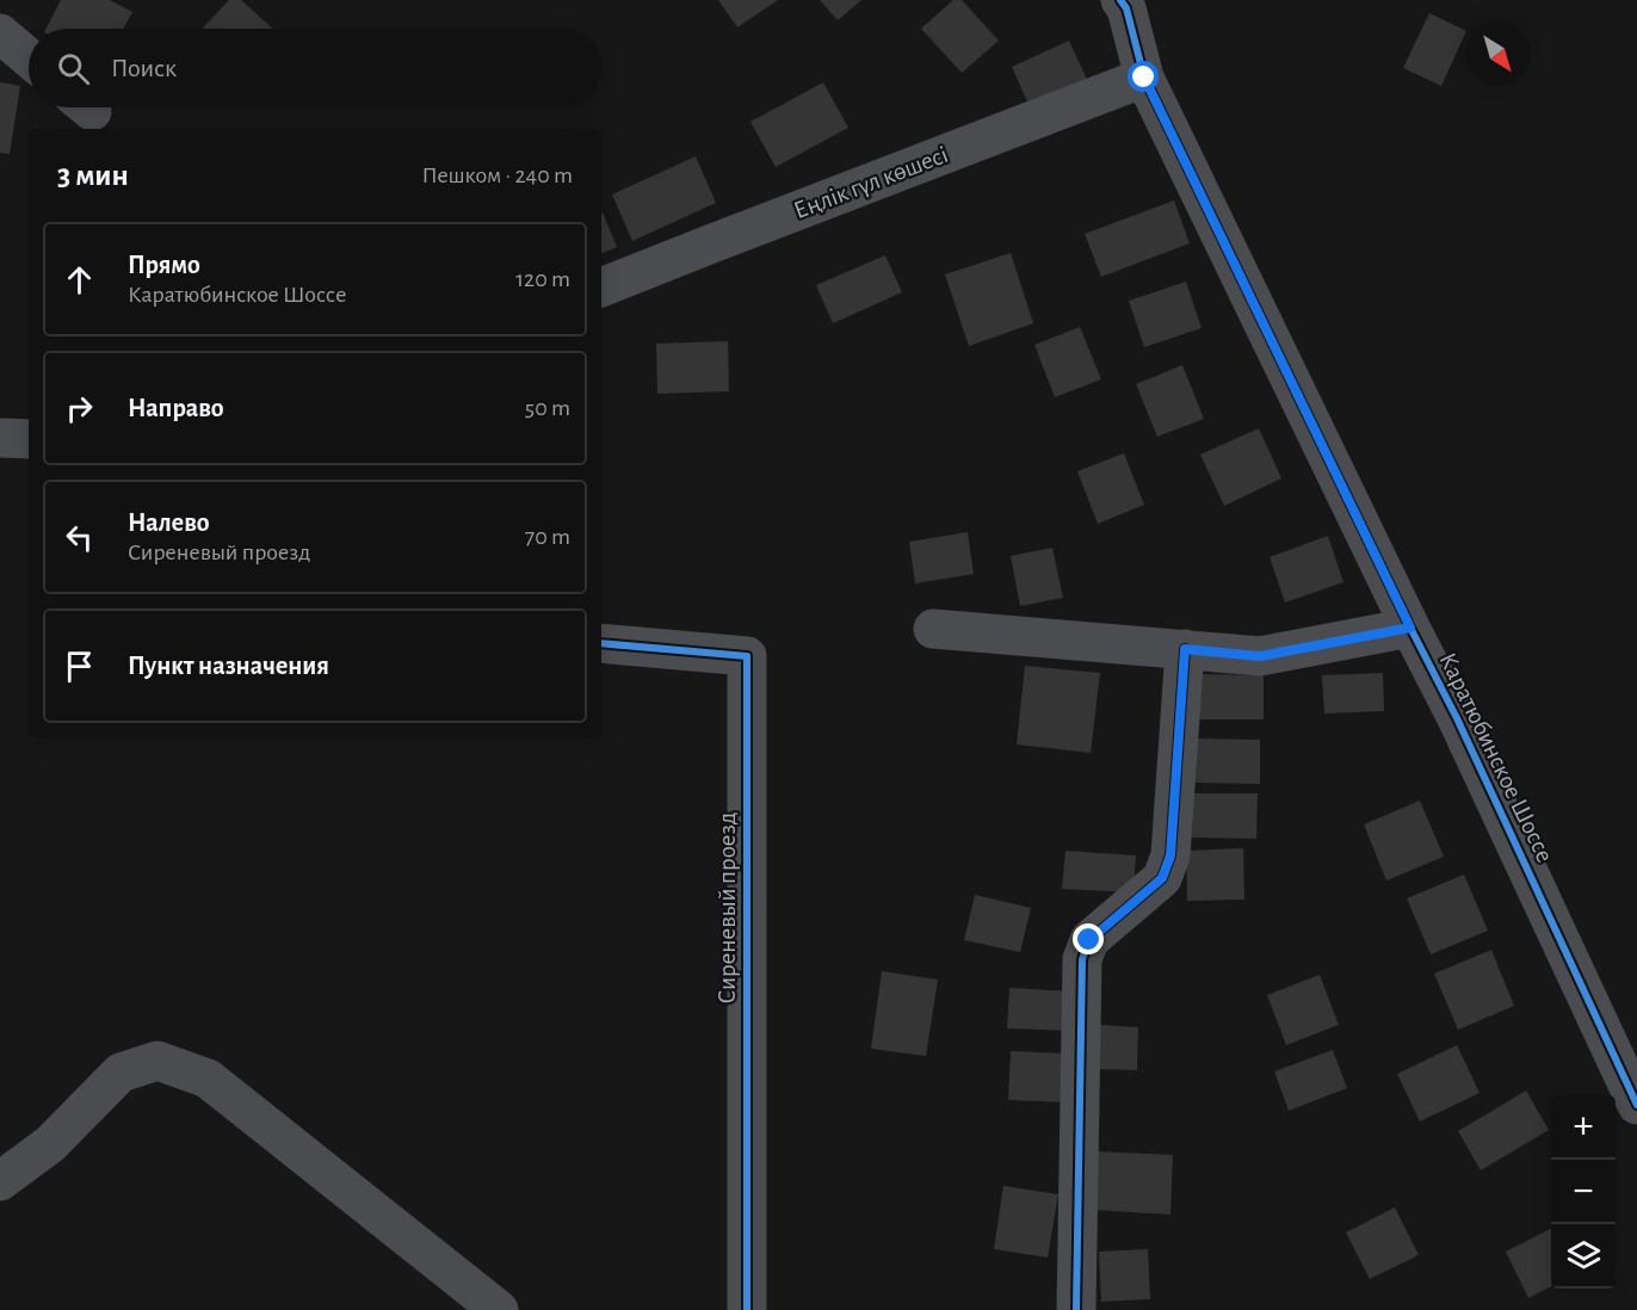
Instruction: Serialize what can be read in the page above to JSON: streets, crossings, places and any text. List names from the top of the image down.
{
  "streets": {
    "street": ["Еңлік гүл көшесі", "Каратюбинское Шоссе", "Сиреневый проезд"]
  },
  "crossings": [
    ["Еңлік гүл көшесі", "Каратюбинское Шоссе"]
  ],
  "north": "bottom right",
  "page": {
    "search": "Поиск",
    "heading": ["3 мин", "Пешком · 240 m"],
    "list": [
      ["Прямо", "Каратюбинское Шоссе", "120 m"],
      ["Направо", "50 m"],
      ["Налево", "Сиреневый проезд", "70 m"],
      "Пункт назначения"
    ],
    "map_buttons": ["+", "−"]
  }
}
